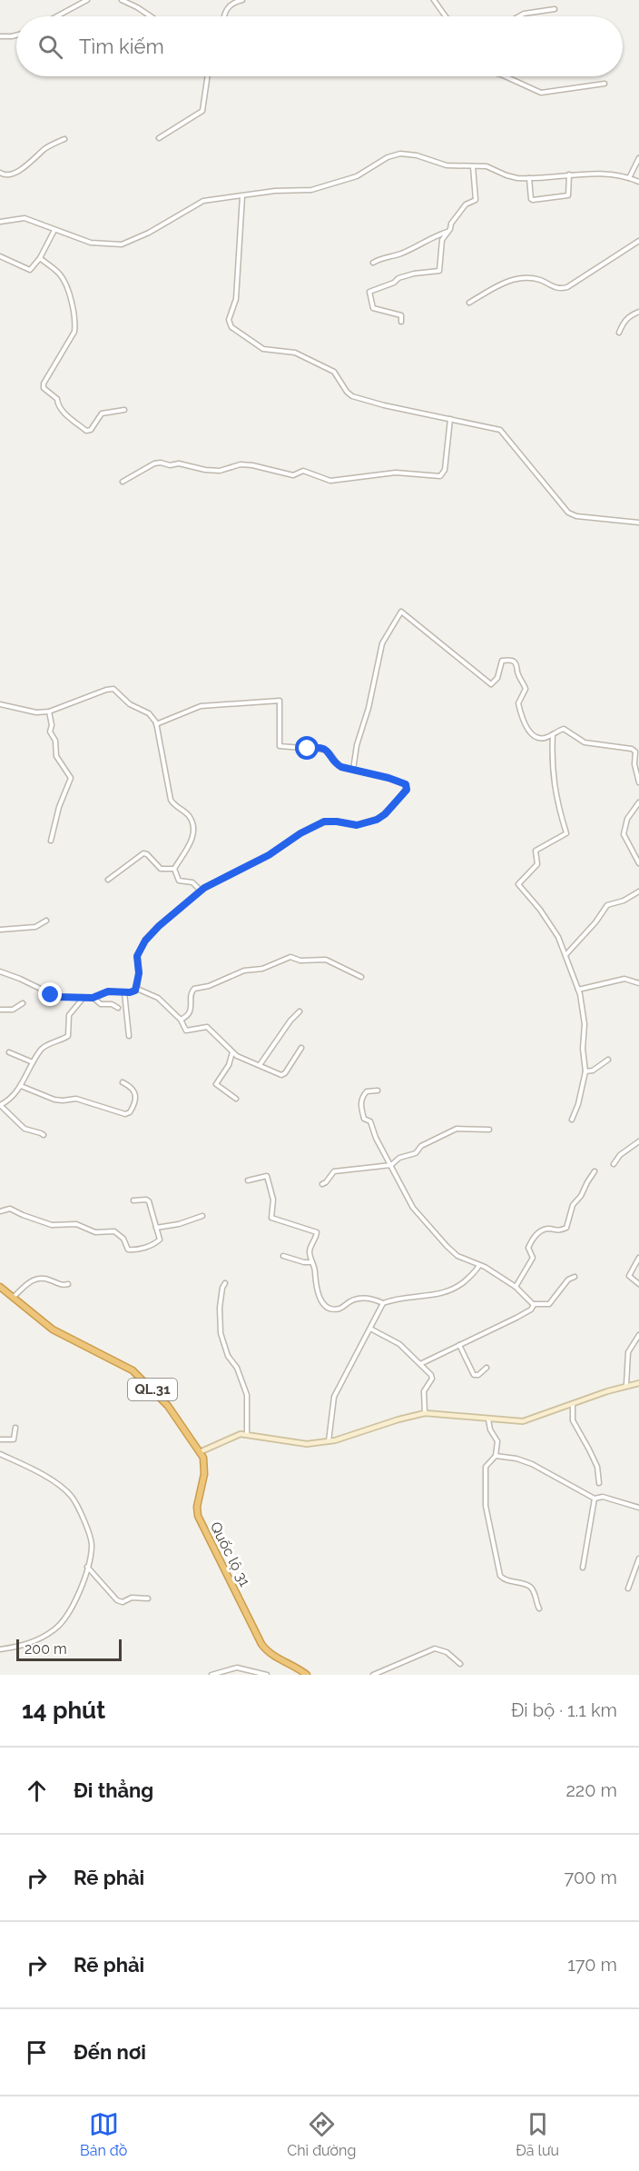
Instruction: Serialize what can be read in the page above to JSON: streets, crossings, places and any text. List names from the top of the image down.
{
  "streets": {
    "highway": ["QL.31", "Quốc lộ 31"]
  },
  "crossings": [
    ["QL.31", "Quốc lộ 31"]
  ],
  "scale_bar": "200 m",
  "page": {
    "search": "Tìm kiếm",
    "scale": "200 m",
    "heading": ["14 phút", "Đi bộ · 1.1 km"],
    "list": [
      ["Đi thẳng", "220 m"],
      ["Rẽ phải", "700 m"],
      ["Rẽ phải", "170 m"],
      "Đến nơi"
    ],
    "nav": ["Bản đồ", "Chỉ đường", "Đã lưu"]
  }
}
